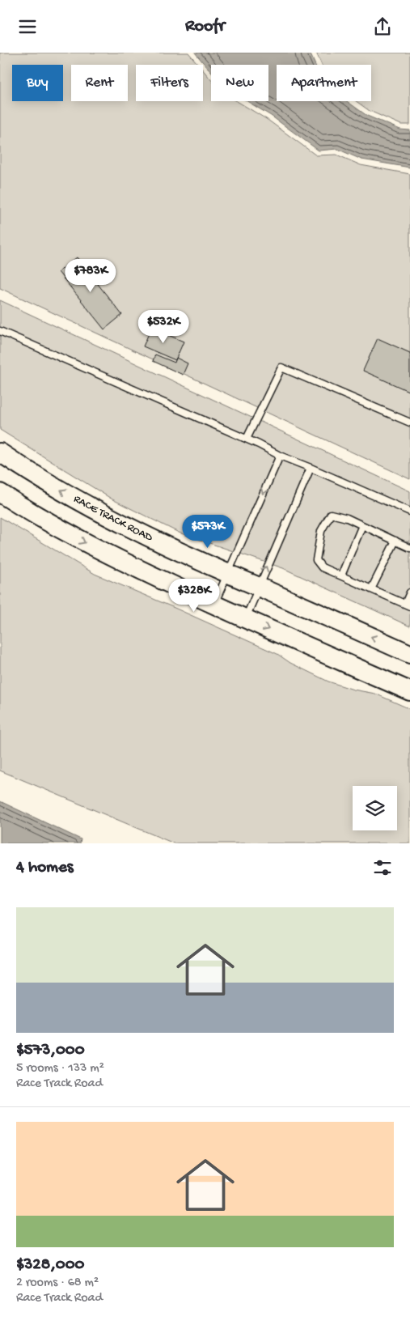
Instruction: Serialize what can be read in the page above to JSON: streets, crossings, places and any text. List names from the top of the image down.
{
  "streets": {
    "main road": ["RACE TRACK ROAD"]
  },
  "page": {
    "header": "Roofr",
    "chip": [
      "Buy",
      "Rent",
      "Filters",
      "New",
      "Apartment"
    ],
    "price": [
      "$783K",
      "$532K",
      "$573K",
      "$328K"
    ],
    "heading": "4 homes",
    "list": [
      {
        "name": "$573,000",
        "note": "5 rooms · 133 m² · Race Track Road"
      },
      {
        "name": "$328,000",
        "note": "2 rooms · 68 m² · Race Track Road"
      }
    ]
  }
}
